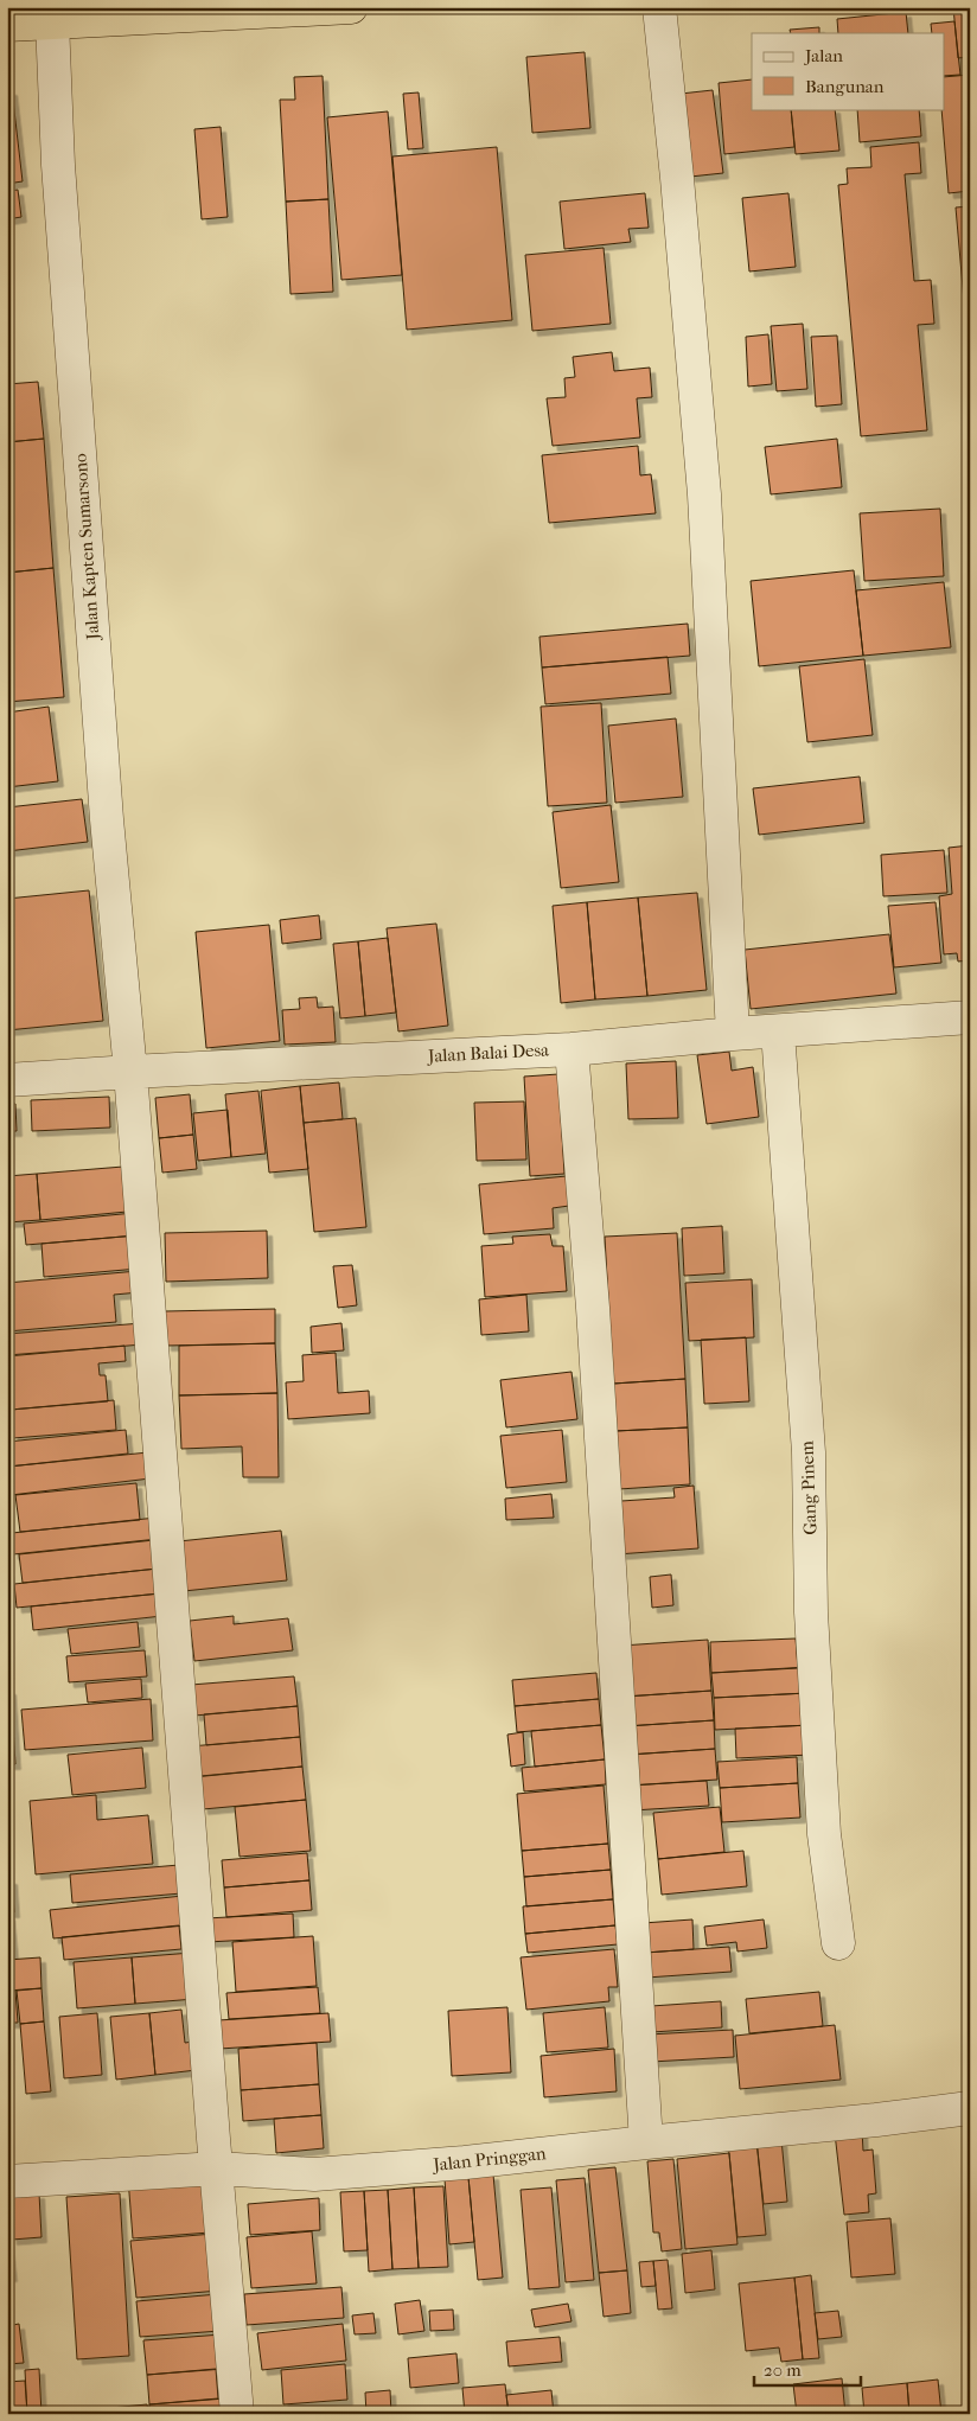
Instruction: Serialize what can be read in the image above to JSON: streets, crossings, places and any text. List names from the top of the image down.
{
  "streets": {
    "street": [
      "Jalan Kapten Sumarsono",
      "Jalan Balai Desa",
      "Gang Pinem",
      "Jalan Pringgan"
    ]
  },
  "crossings": [
    ["Jalan Kapten Sumarsono", "Jalan Balai Desa"],
    ["Jalan Kapten Sumarsono", "Jalan Pringgan"],
    ["Jalan Balai Desa", "Gang Pinem"]
  ],
  "legend": ["Jalan", "Bangunan"],
  "scale_bar": "20 m"
}
